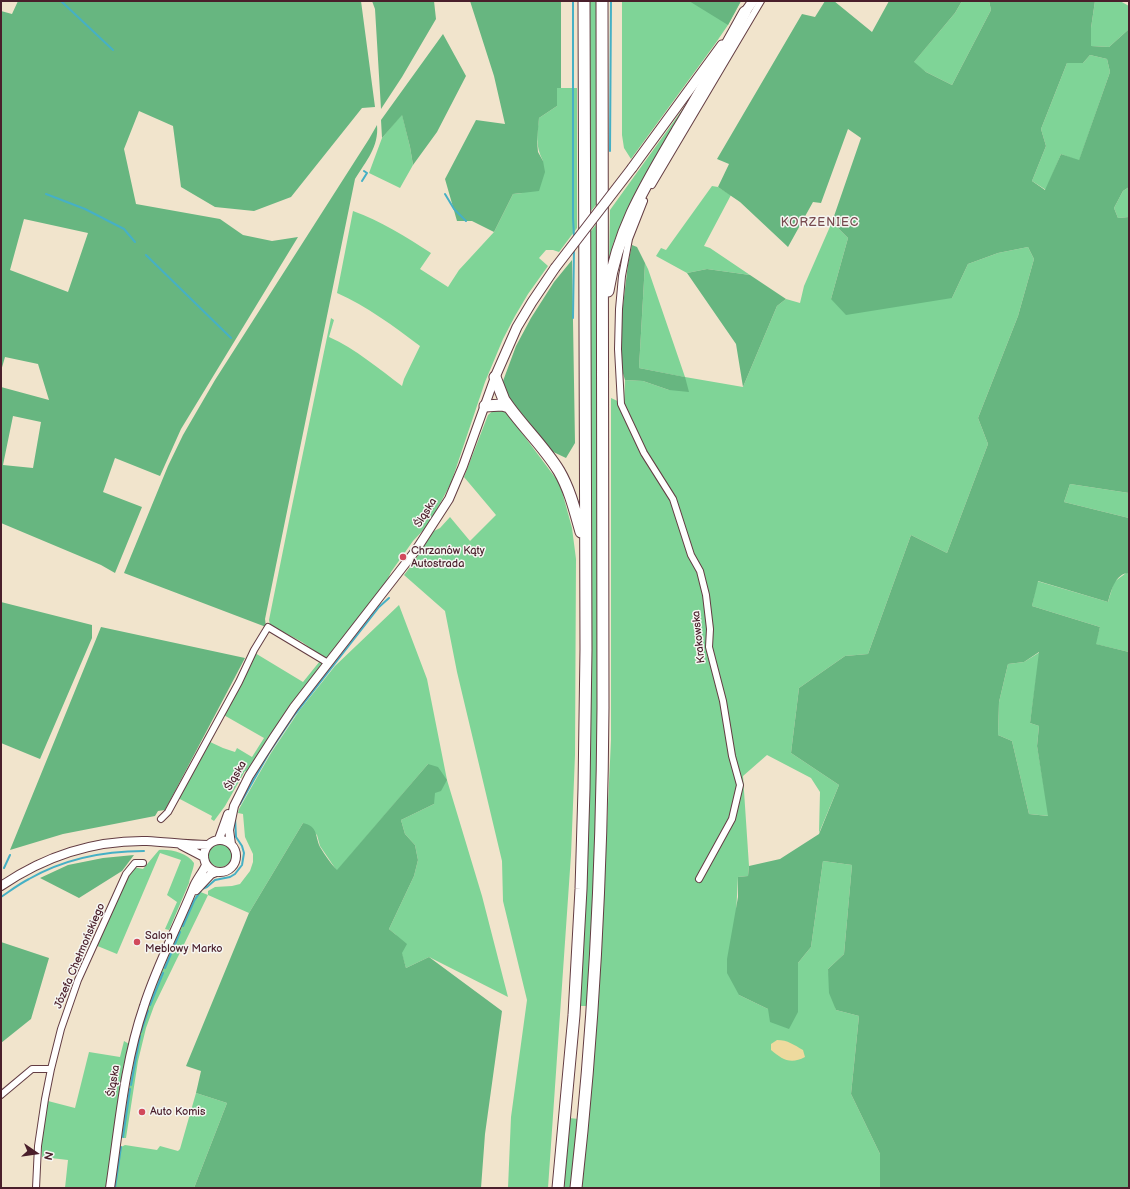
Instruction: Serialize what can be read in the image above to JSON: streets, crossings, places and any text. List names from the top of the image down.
{
  "streets": {
    "main road": ["Śląska"],
    "street": ["Krakowska", "Józefa Chełmońskiego"]
  },
  "districts": ["KORZENIEC"],
  "places": ["Chrzanów Kąty Autostrada", "Salon Meblowy Marko", "Auto Komis"],
  "north": "right"
}
